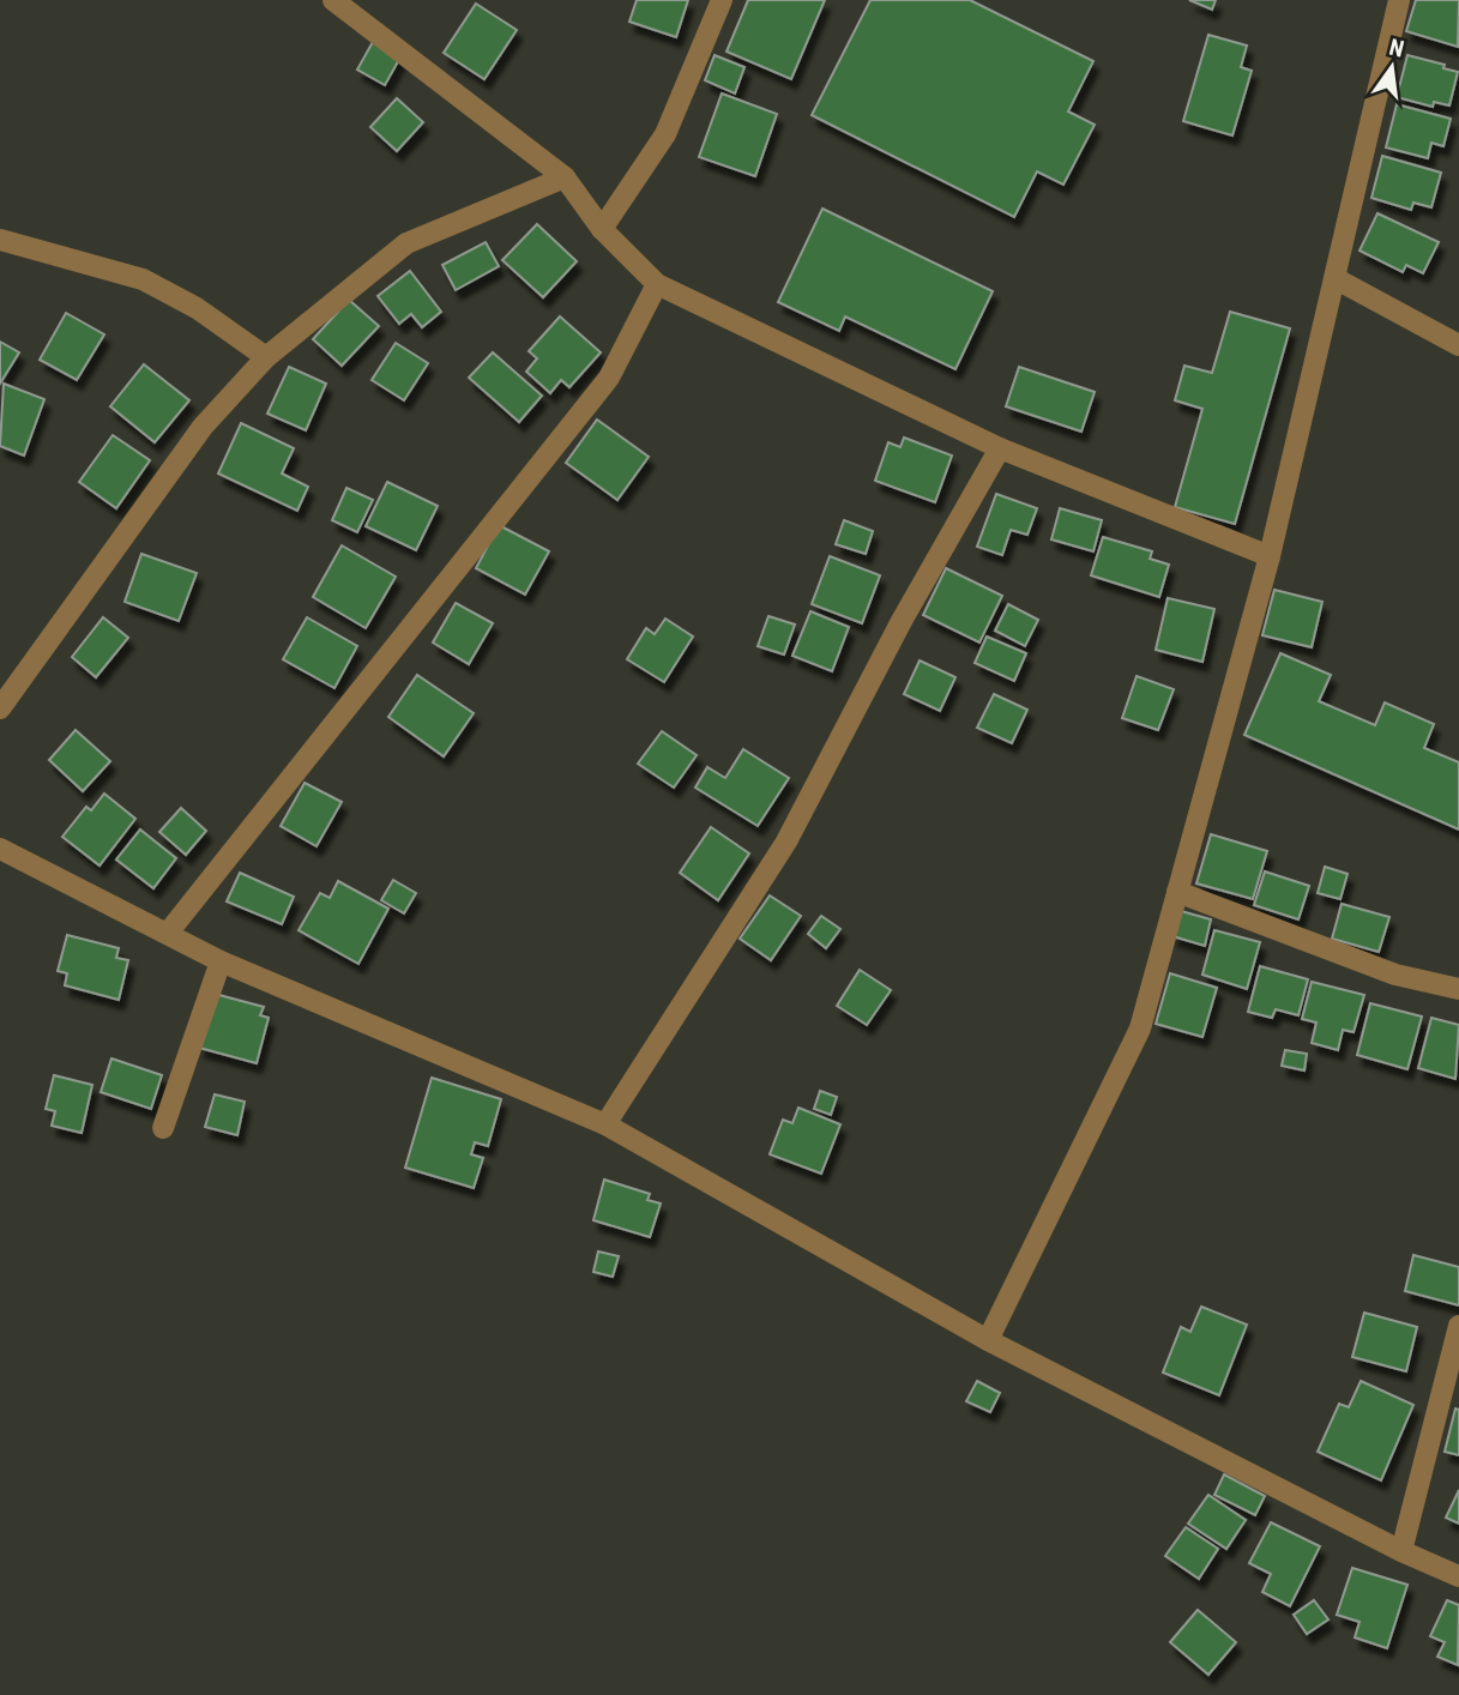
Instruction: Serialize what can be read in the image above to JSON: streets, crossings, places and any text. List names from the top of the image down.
{
  "north": "top"
}
